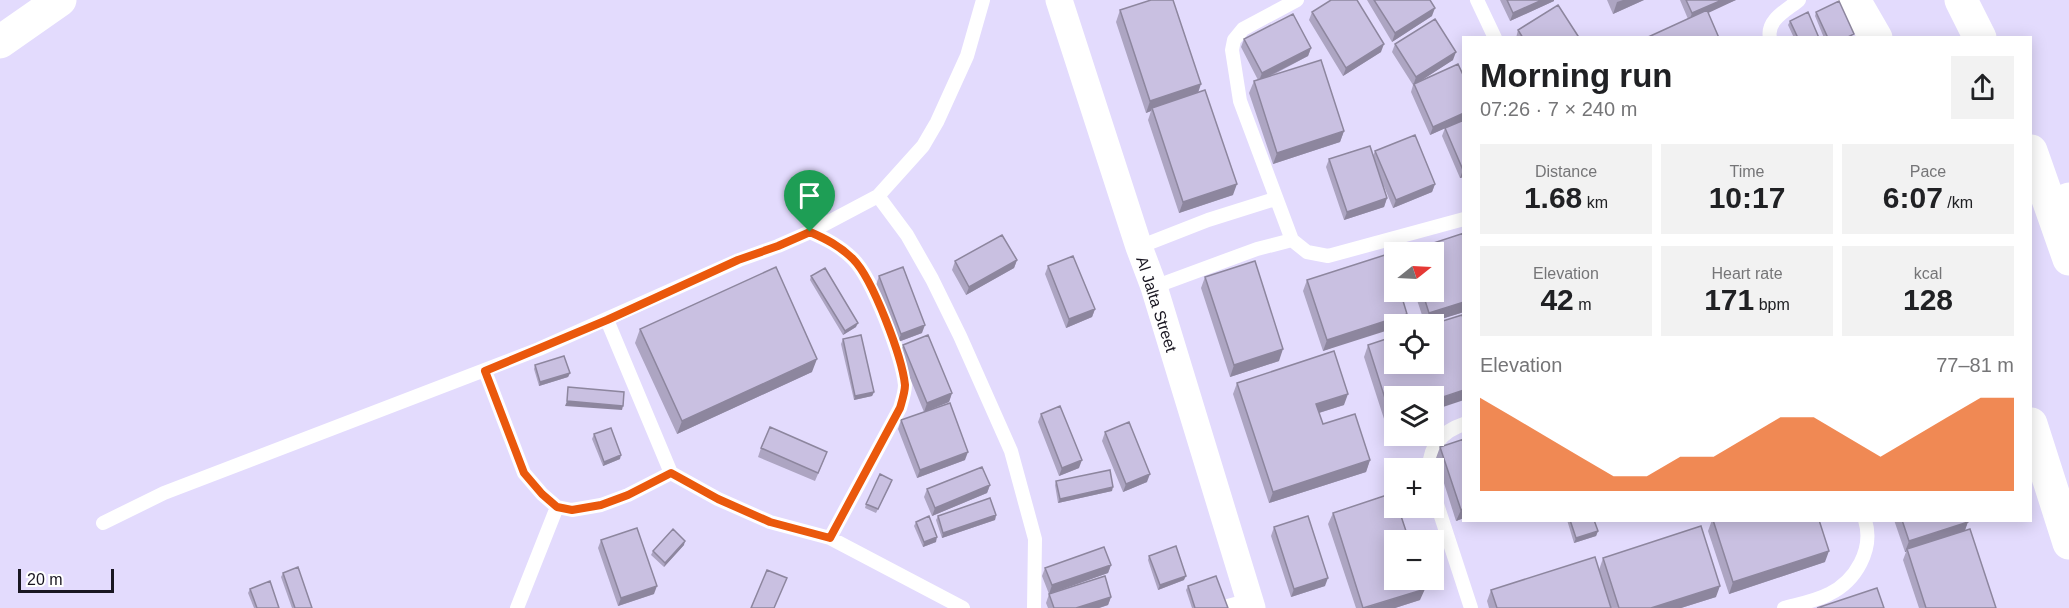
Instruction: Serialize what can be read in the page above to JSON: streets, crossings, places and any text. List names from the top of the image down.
{
  "streets": {
    "street": ["Al Jalta Street"]
  },
  "scale_bar": "20 m",
  "north": "right",
  "page": {
    "heading": ["Morning run", "07:26 · 7 × 240 m"],
    "stats": [
      ["Distance", "1.68 km"],
      ["Time", "10:17"],
      ["Pace", "6:07 /km"],
      ["Elevation", "42 m"],
      ["Heart rate", "171 bpm"],
      ["kcal", "128"]
    ],
    "map_buttons": ["+", "−"],
    "chart": ["Elevation", "77–81 m"],
    "scale": "20 m"
  }
}
